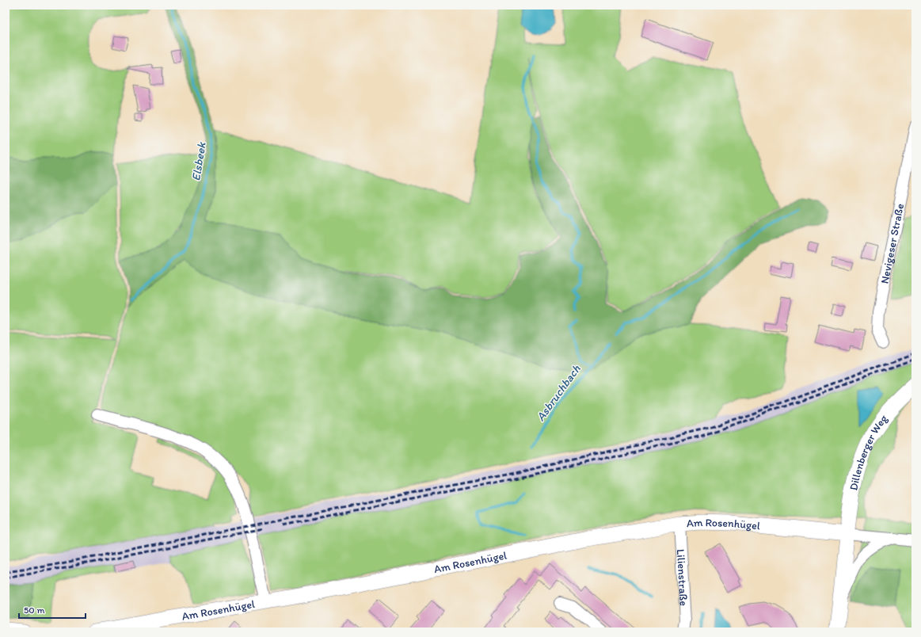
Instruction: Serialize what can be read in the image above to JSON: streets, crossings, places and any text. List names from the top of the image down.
{
  "streets": {
    "street": [
      "Nevigeser Straße",
      "Dillenberger Weg",
      "Am Rosenhügel",
      "Lilienstraße"
    ]
  },
  "crossings": [
    ["Dillenberger Weg", "Am Rosenhügel"],
    ["Am Rosenhügel", "Lilienstraße"]
  ],
  "water": ["Elsbeek", "Asbruchbach"],
  "scale_bar": "50 m"
}
